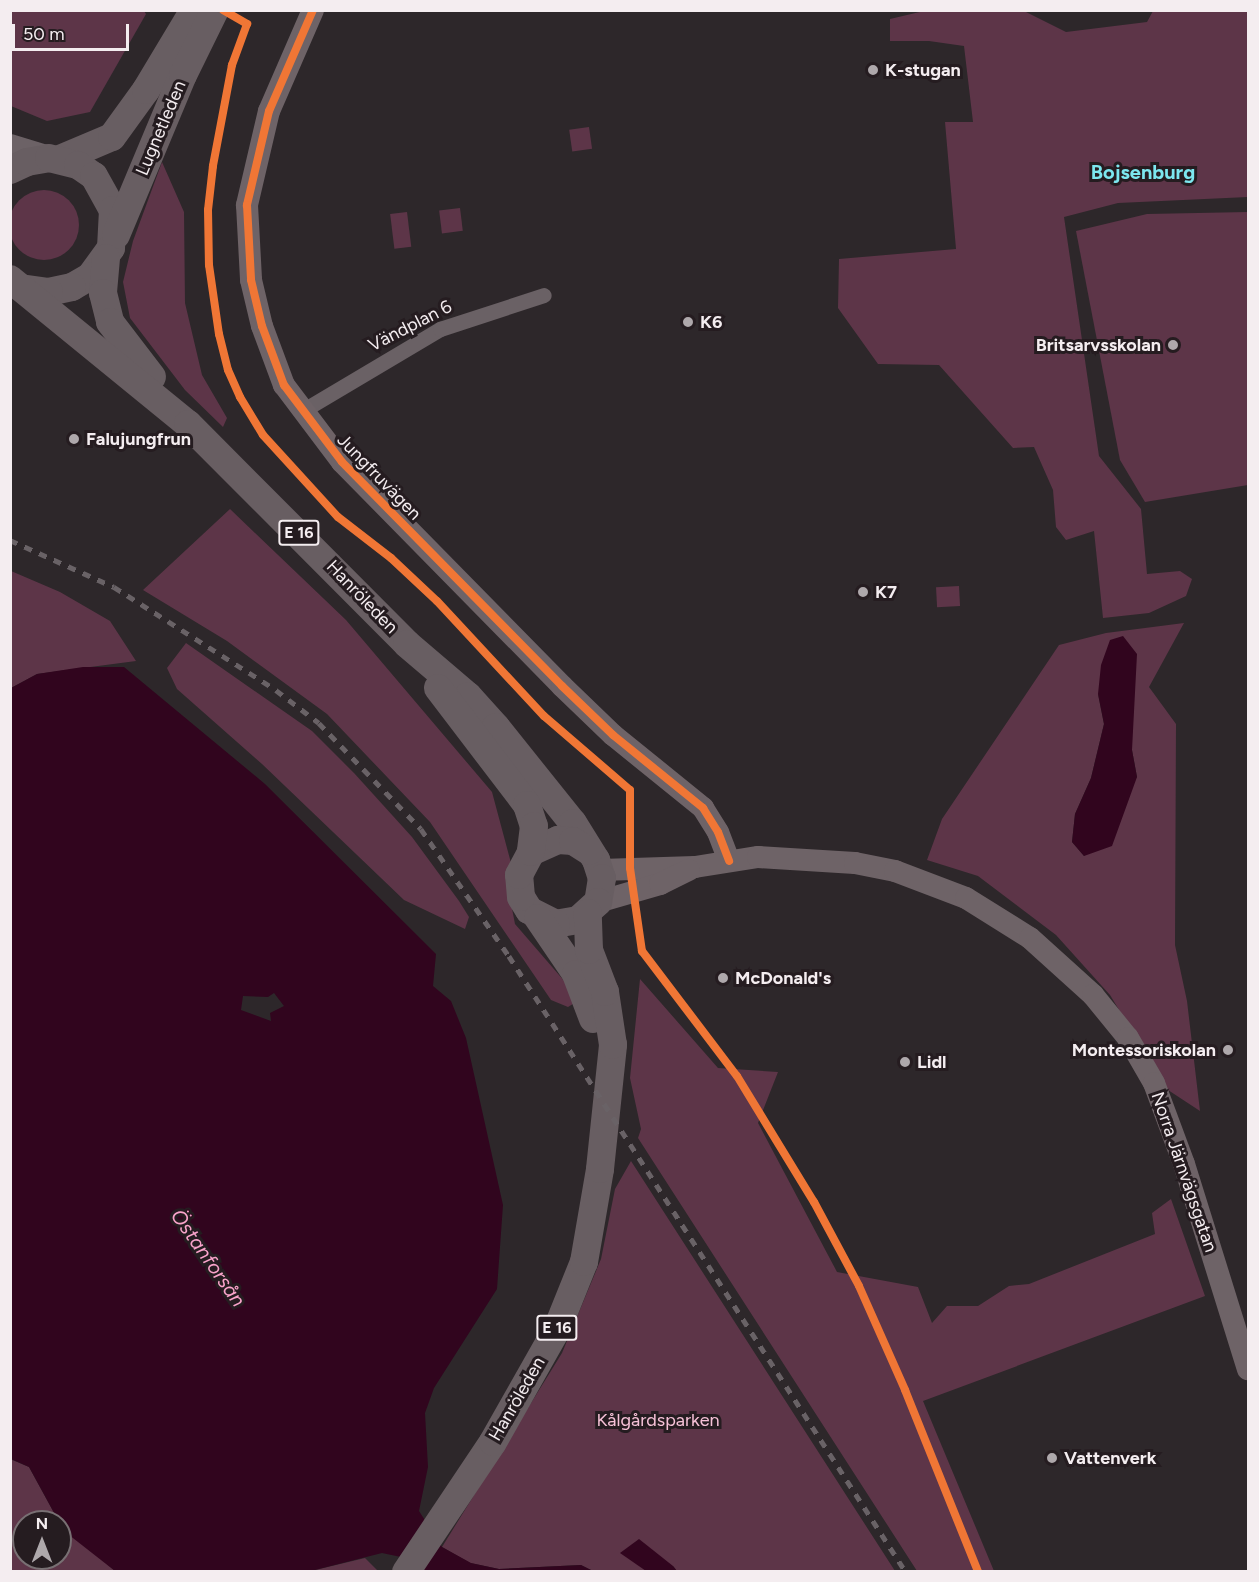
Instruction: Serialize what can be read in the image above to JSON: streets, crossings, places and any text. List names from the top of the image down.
{
  "streets": {
    "highway": ["Lugnetleden", "E 16", "Hanröleden"],
    "street": ["Vändplan 6", "Jungfruvägen", "Norra Järnvägsgatan"]
  },
  "crossings": [
    ["Lugnetleden", "E 16"],
    ["Lugnetleden", "Hanröleden"],
    ["Vändplan 6", "Jungfruvägen"],
    ["Jungfruvägen", "Norra Järnvägsgatan"],
    ["E 16", "Hanröleden"],
    ["Hanröleden", "Norra Järnvägsgatan"]
  ],
  "districts": ["Bojsenburg"],
  "water": ["Östanforsån"],
  "parks": ["Kålgårdsparken"],
  "places": [
    "K-stugan",
    "K6",
    "Britsarvsskolan",
    "Falujungfrun",
    "K7",
    "McDonald's",
    "Montessoriskolan",
    "Lidl",
    "Vattenverk"
  ],
  "scale_bar": "50 m",
  "north": "top"
}
